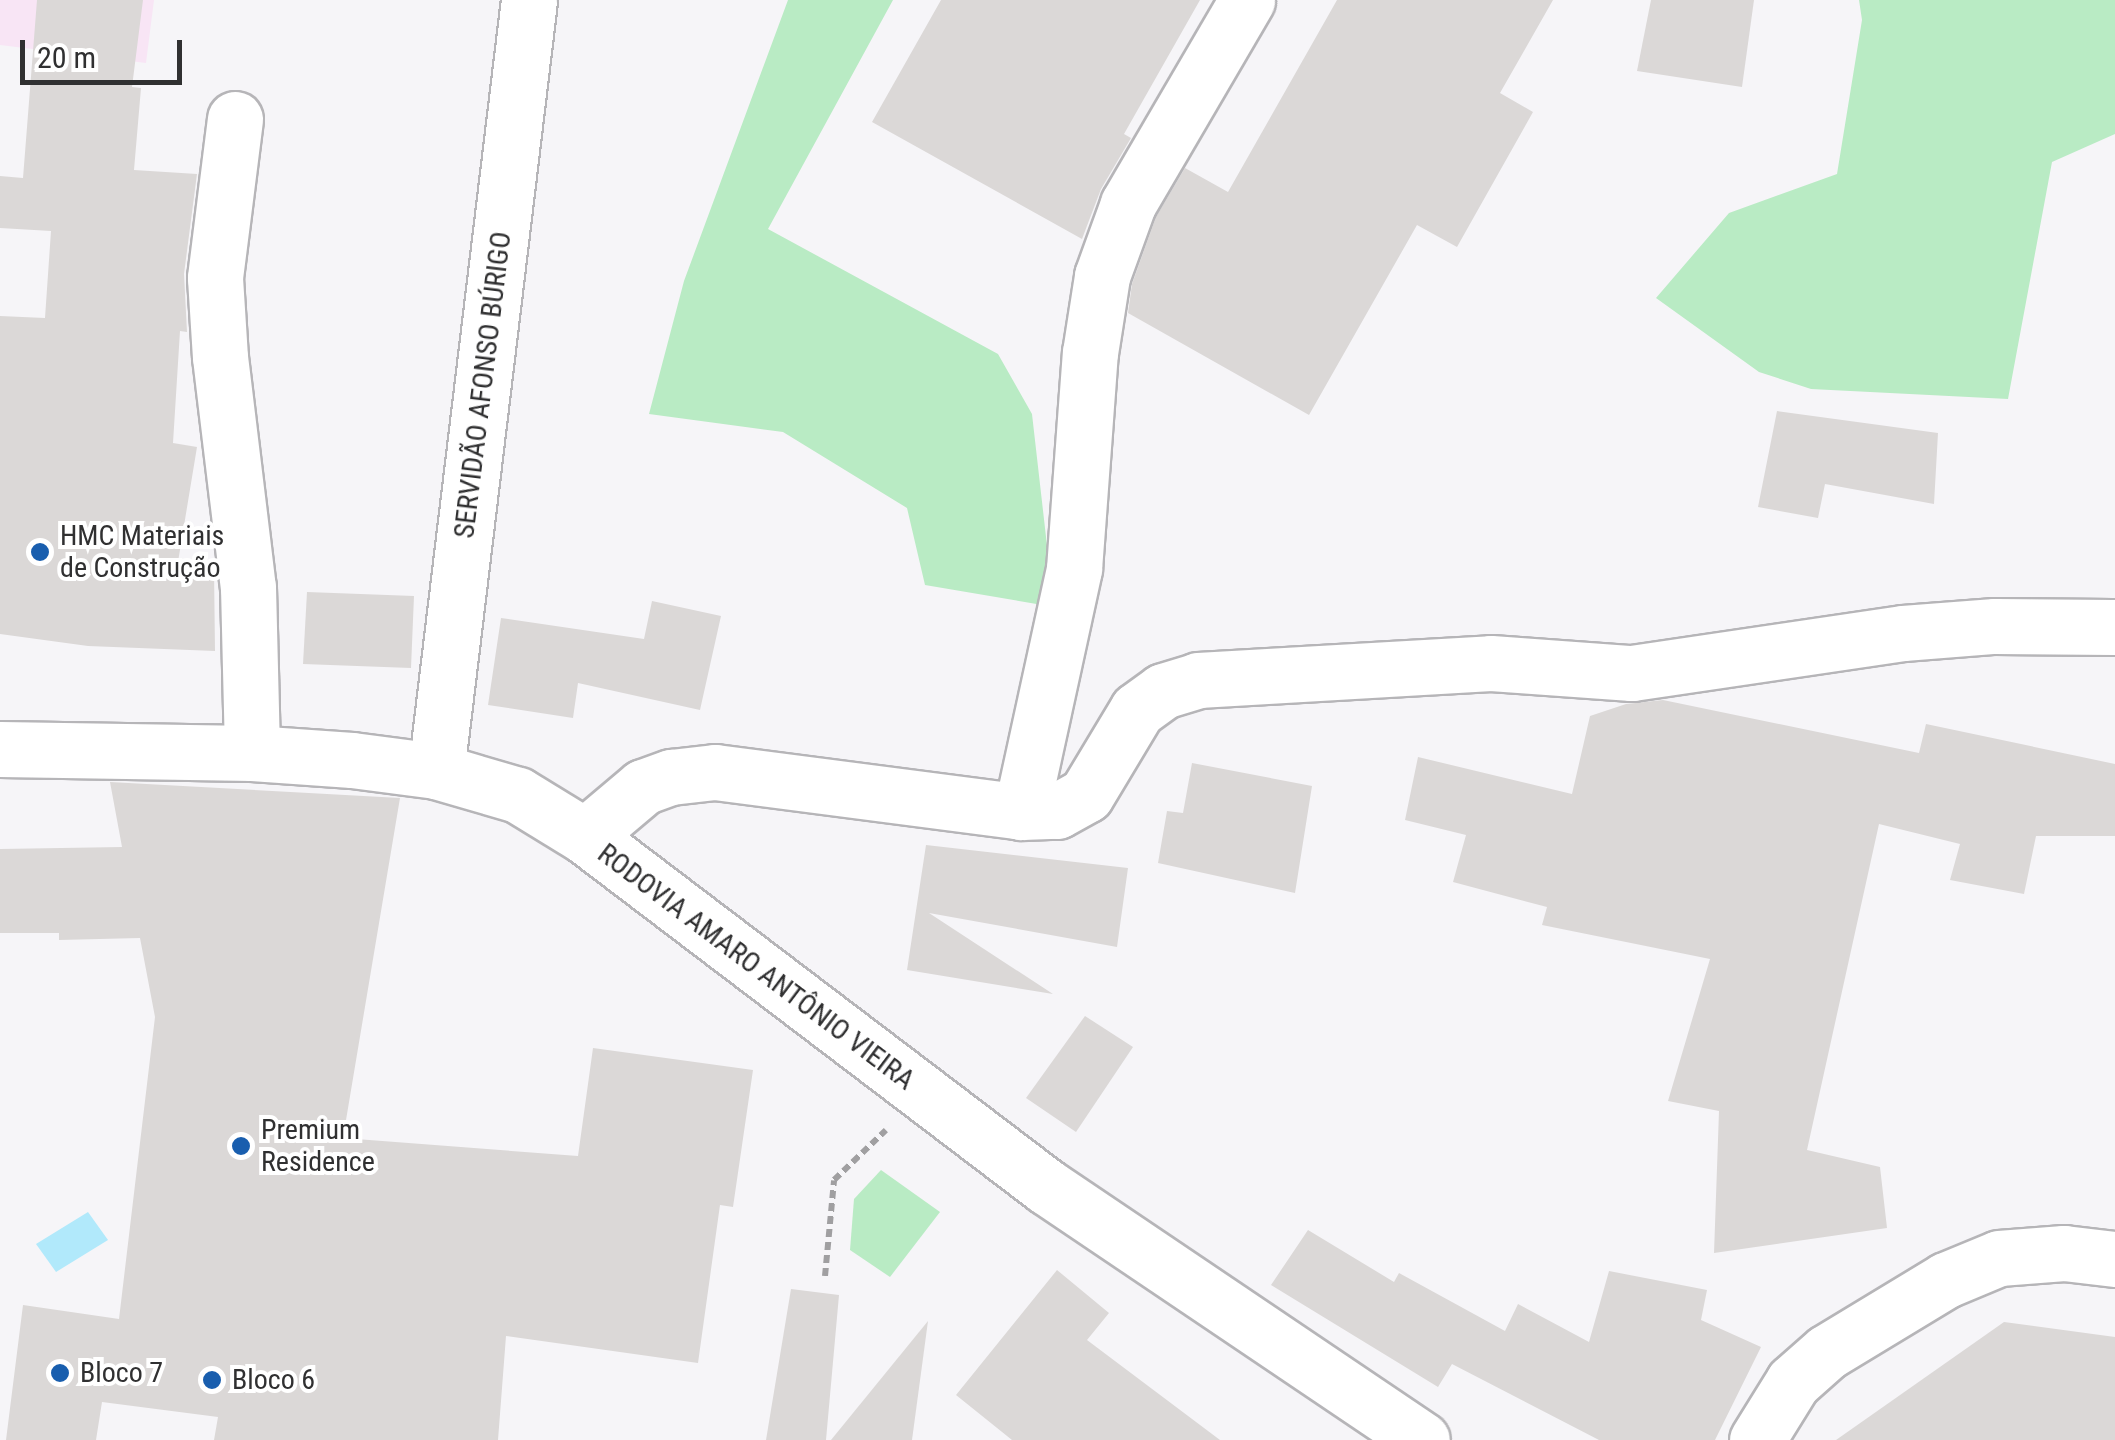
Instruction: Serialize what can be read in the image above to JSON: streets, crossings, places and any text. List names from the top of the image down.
{
  "streets": {
    "street": ["SERVIDÃO AFONSO BÚRIGO", "RODOVIA AMARO ANTÔNIO VIEIRA"]
  },
  "crossings": [
    ["SERVIDÃO AFONSO BÚRIGO", "RODOVIA AMARO ANTÔNIO VIEIRA"]
  ],
  "places": [
    "HMC Materiais de Construção",
    "Premium Residence",
    "Bloco 7",
    "Bloco 6"
  ],
  "scale_bar": "20 m"
}
